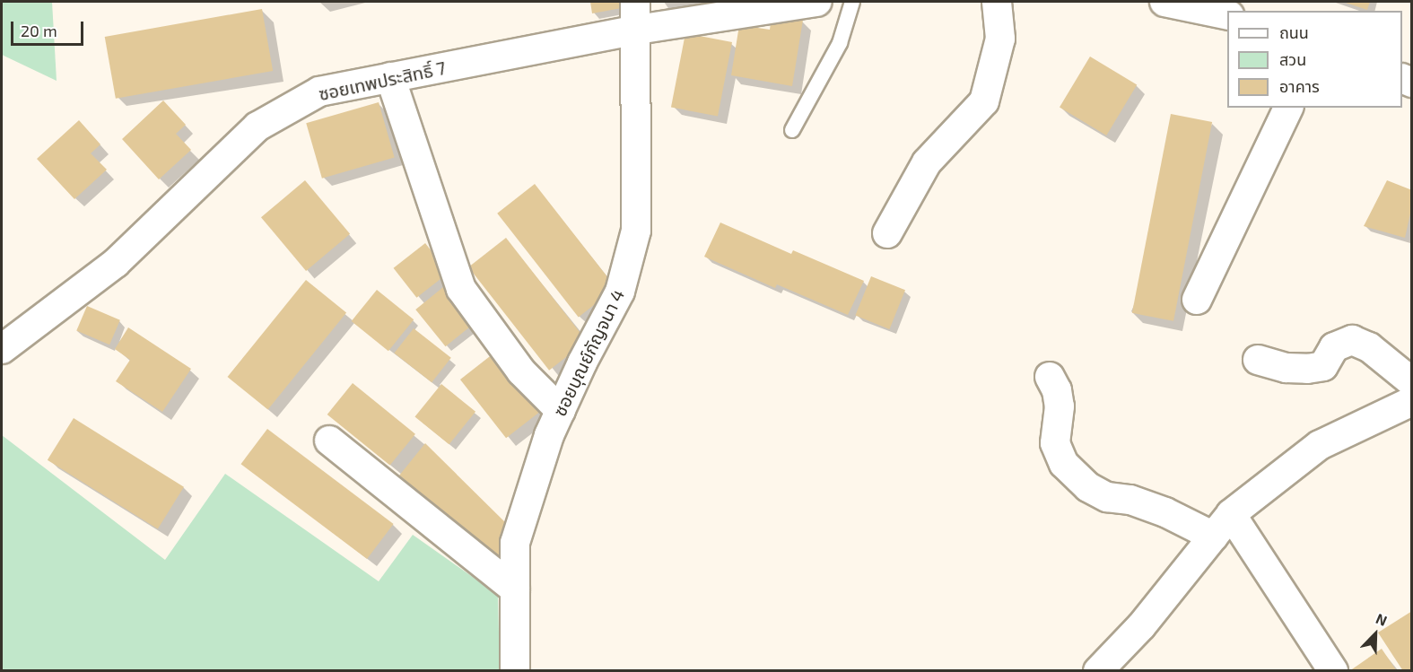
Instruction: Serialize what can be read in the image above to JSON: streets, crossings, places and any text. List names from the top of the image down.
{
  "streets": {
    "street": ["ซอยเทพประสิทธิ์ 7", "ซอยบุณย์กัญจนา 4"]
  },
  "crossings": [
    ["ซอยเทพประสิทธิ์ 7", "ซอยบุณย์กัญจนา 4"]
  ],
  "legend": ["ถนน", "สวน", "อาคาร"],
  "scale_bar": "20 m",
  "north": "top right"
}
